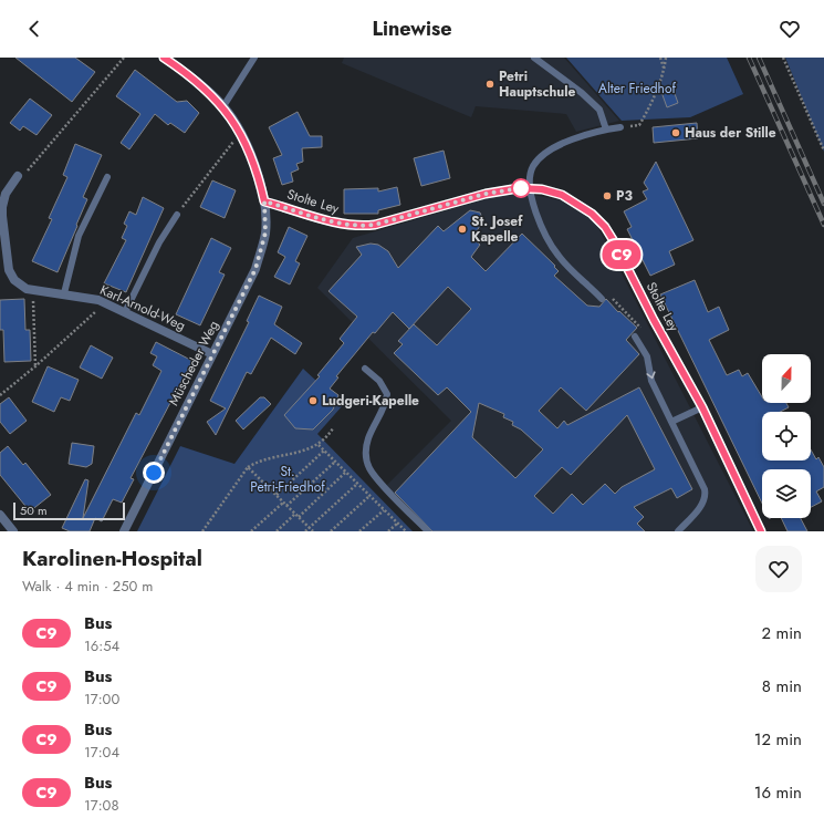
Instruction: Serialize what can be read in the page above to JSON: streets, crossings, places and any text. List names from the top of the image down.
{
  "streets": {
    "street": ["Stolte Ley", "Karl-Arnold-Weg", "Müscheder Weg"]
  },
  "crossings": [
    ["Stolte Ley", "Müscheder Weg"],
    ["Karl-Arnold-Weg", "Müscheder Weg"]
  ],
  "parks": ["Alter Friedhof", "St. Petri-Friedhof"],
  "places": [
    "Petri Hauptschule",
    "Haus der Stille",
    "P3",
    "St. Josef Kapelle",
    "Ludgeri-Kapelle"
  ],
  "lines": ["bus line C9"],
  "scale_bar": "50 m",
  "north": "top",
  "page": {
    "header": "Linewise",
    "on_map": "C9",
    "scale": "50 m",
    "heading": ["Karolinen-Hospital", "Walk · 4 min · 250 m"],
    "list": [
      {
        "mark": "C9",
        "name": "Bus",
        "note": "16:54",
        "value": "2 min"
      },
      {
        "mark": "C9",
        "name": "Bus",
        "note": "17:00",
        "value": "8 min"
      },
      {
        "mark": "C9",
        "name": "Bus",
        "note": "17:04",
        "value": "12 min"
      },
      {
        "mark": "C9",
        "name": "Bus",
        "note": "17:08",
        "value": "16 min"
      }
    ]
  }
}
